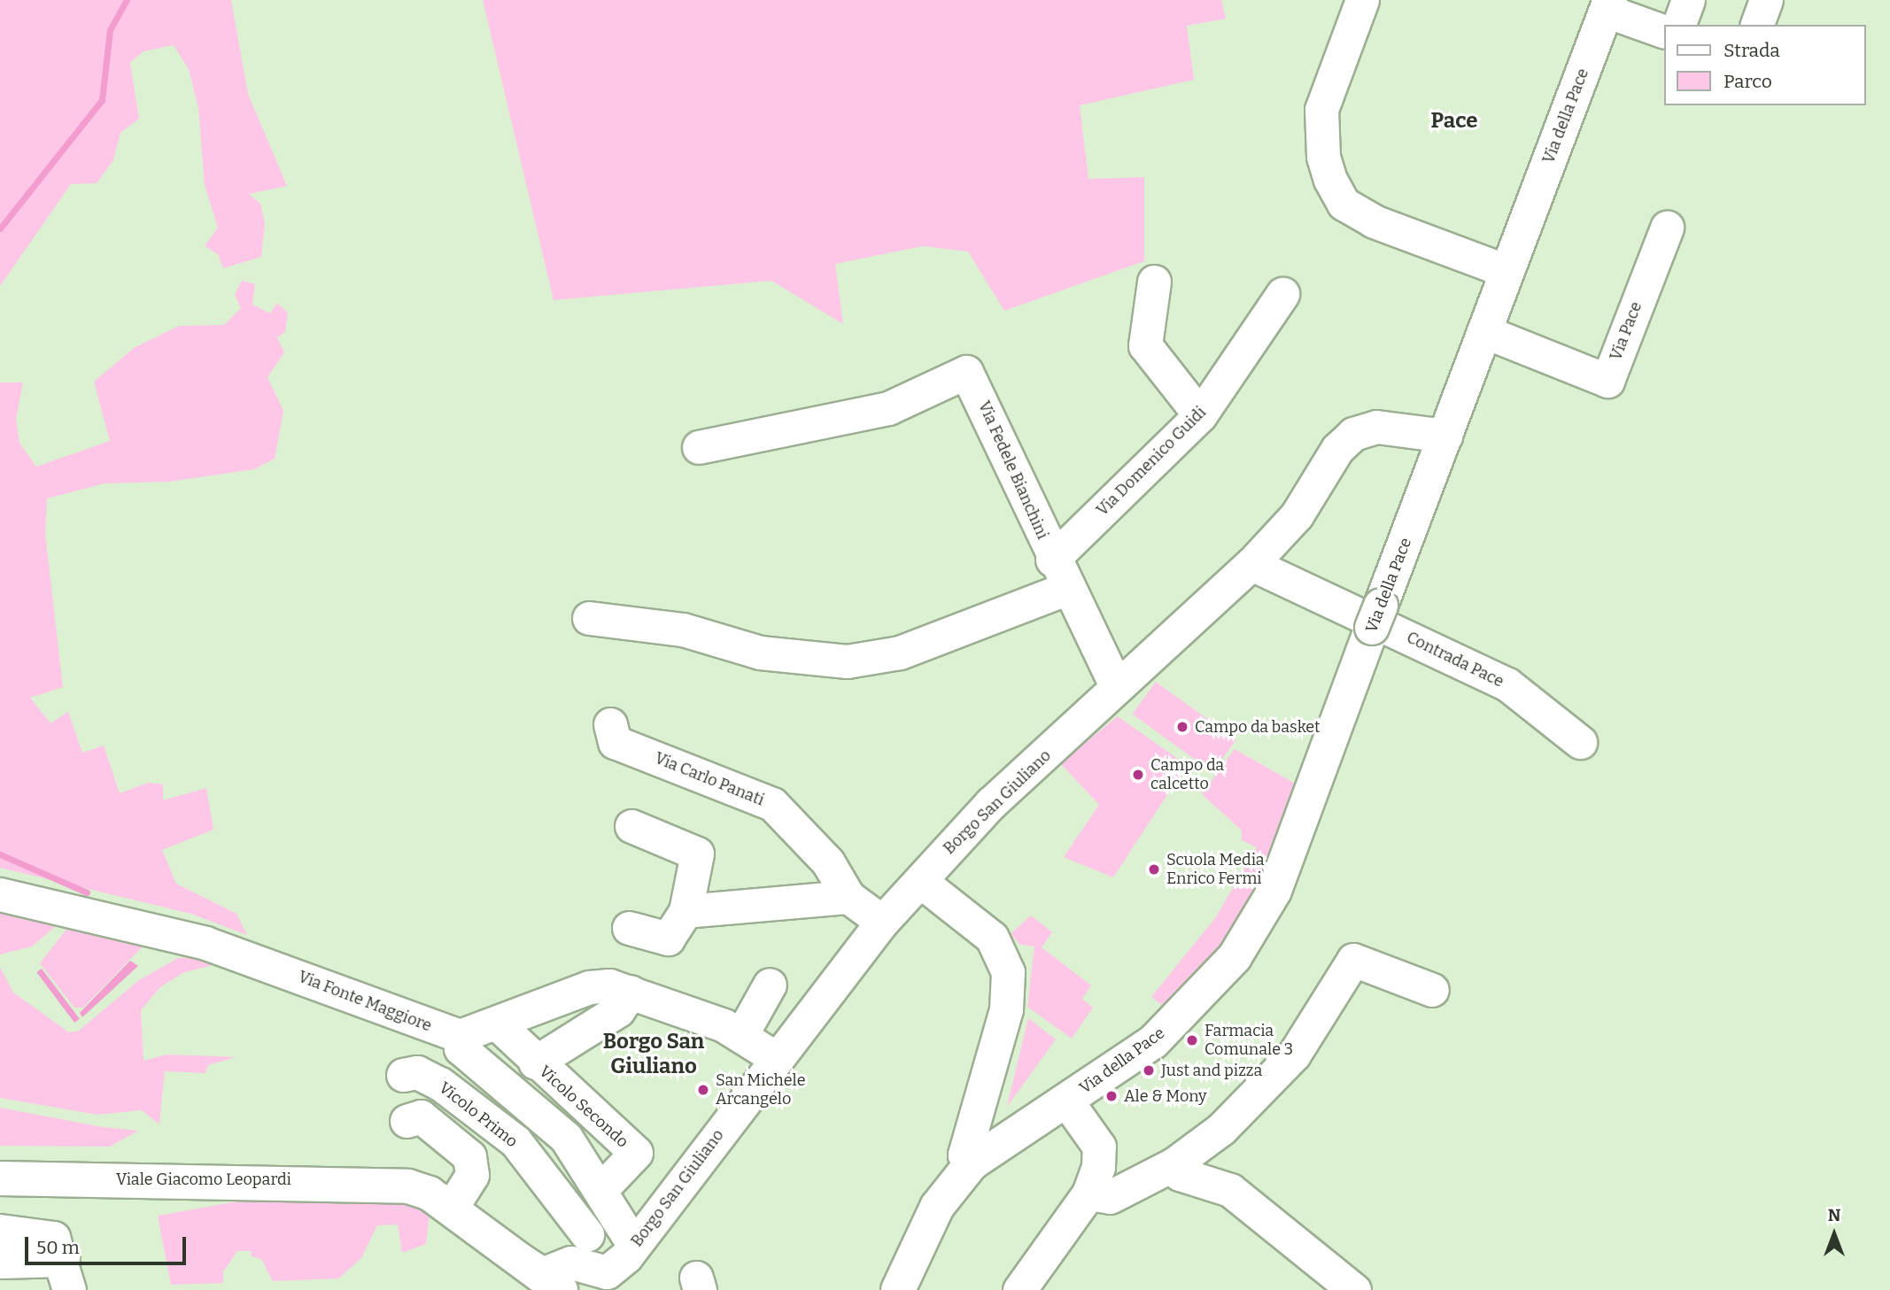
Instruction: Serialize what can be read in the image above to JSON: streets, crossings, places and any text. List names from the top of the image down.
{
  "streets": {
    "main road": ["Via della Pace", "Viale Giacomo Leopardi"],
    "street": [
      "Via Pace",
      "Via Domenico Guidi",
      "Via Fedele Bianchini",
      "Contrada Pace",
      "Via Carlo Panati",
      "Borgo San Giuliano",
      "Via Fonte Maggiore",
      "Vicolo Secondo",
      "Vicolo Primo"
    ]
  },
  "crossings": [
    ["Via della Pace", "Via Pace"],
    ["Via della Pace", "Borgo San Giuliano"],
    ["Via Domenico Guidi", "Via Fedele Bianchini"],
    ["Via Fedele Bianchini", "Borgo San Giuliano"],
    ["Contrada Pace", "Borgo San Giuliano"],
    ["Via Carlo Panati", "Borgo San Giuliano"]
  ],
  "districts": ["Pace", "Borgo San Giuliano"],
  "places": [
    "Campo da basket",
    "Campo da calcetto",
    "Scuola Media Enrico Fermi",
    "Farmacia Comunale 3",
    "Just and pizza",
    "San Michele Arcangelo",
    "Ale & Mony"
  ],
  "legend": ["Strada", "Parco"],
  "scale_bar": "50 m",
  "north": "top"
}
